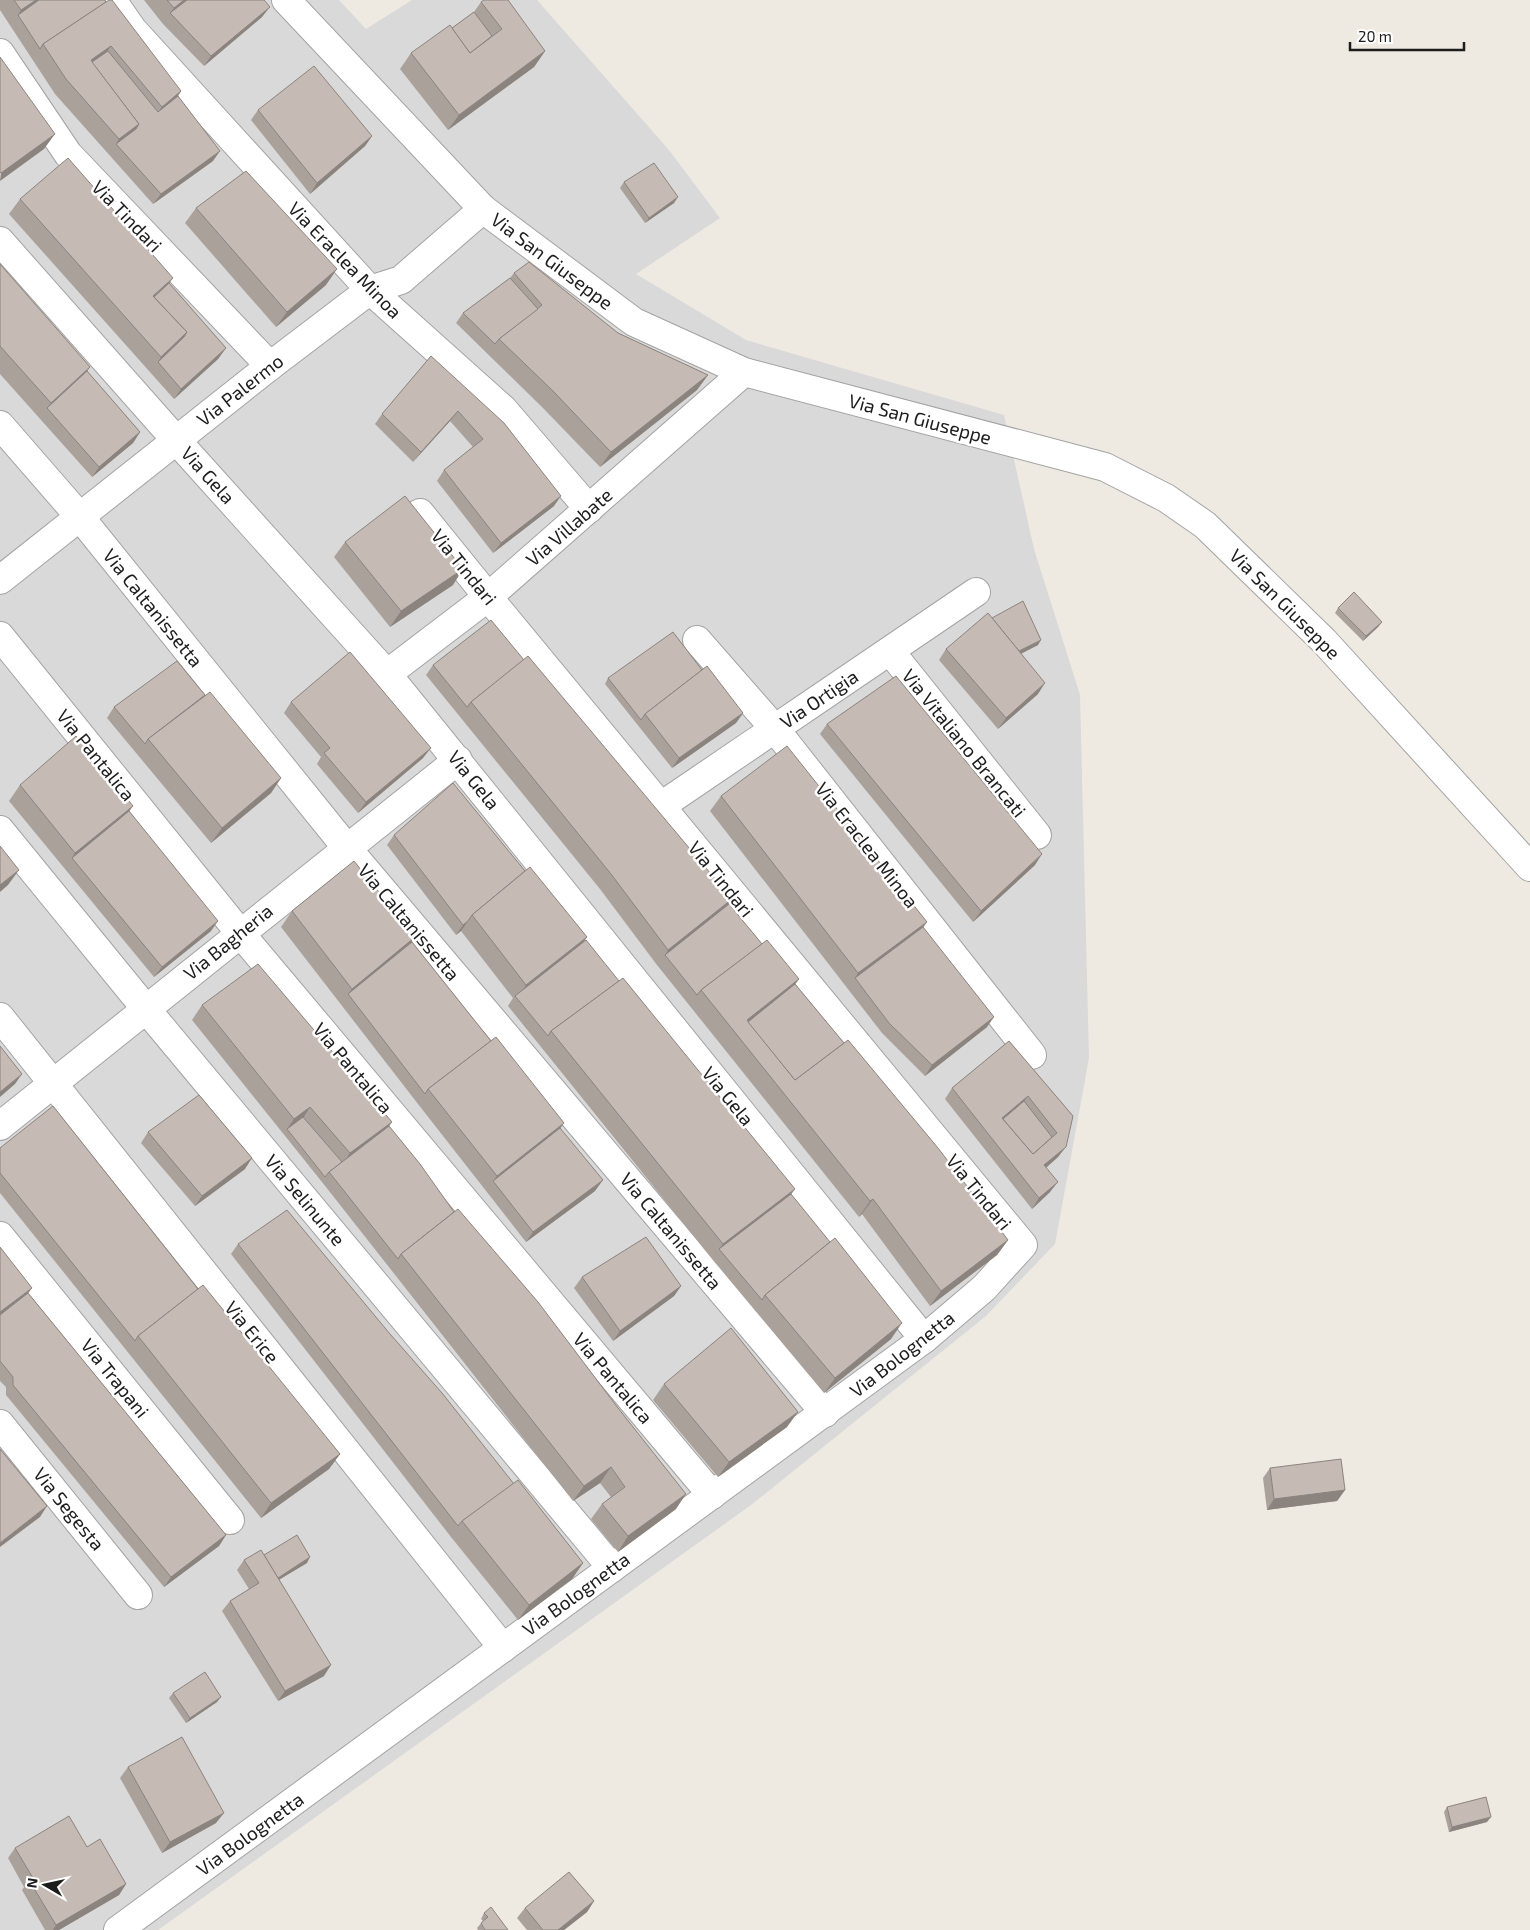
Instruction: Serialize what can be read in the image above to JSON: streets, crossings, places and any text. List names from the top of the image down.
{
  "streets": {
    "street": [
      "Via Tindari",
      "Via Eraclea Minoa",
      "Via San Giuseppe",
      "Via Palermo",
      "Via Gela",
      "Via Villabate",
      "Via Caltanissetta",
      "Via Ortigia",
      "Via Vitaliano Brancati",
      "Via Pantalica",
      "Via Bagheria",
      "Via Selinunte",
      "Via Erice",
      "Via Bolognetta",
      "Via Trapani",
      "Via Segesta"
    ]
  },
  "crossings": [
    ["Via Tindari", "Via Palermo"],
    ["Via Tindari", "Via Villabate"],
    ["Via Tindari", "Via Ortigia"],
    ["Via Tindari", "Via Bolognetta"],
    ["Via Eraclea Minoa", "Via Palermo"],
    ["Via Eraclea Minoa", "Via Villabate"],
    ["Via Eraclea Minoa", "Via Ortigia"],
    ["Via San Giuseppe", "Via Palermo"],
    ["Via San Giuseppe", "Via Villabate"],
    ["Via Palermo", "Via Gela"],
    ["Via Palermo", "Via Caltanissetta"],
    ["Via Gela", "Via Villabate"],
    ["Via Gela", "Via Bagheria"],
    ["Via Gela", "Via Bolognetta"],
    ["Via Caltanissetta", "Via Bagheria"],
    ["Via Caltanissetta", "Via Bolognetta"],
    ["Via Ortigia", "Via Vitaliano Brancati"],
    ["Via Pantalica", "Via Bagheria"],
    ["Via Pantalica", "Via Bolognetta"],
    ["Via Bagheria", "Via Selinunte"],
    ["Via Bagheria", "Via Erice"],
    ["Via Selinunte", "Via Bolognetta"],
    ["Via Erice", "Via Bolognetta"]
  ],
  "scale_bar": "20 m",
  "north": "left"
}
